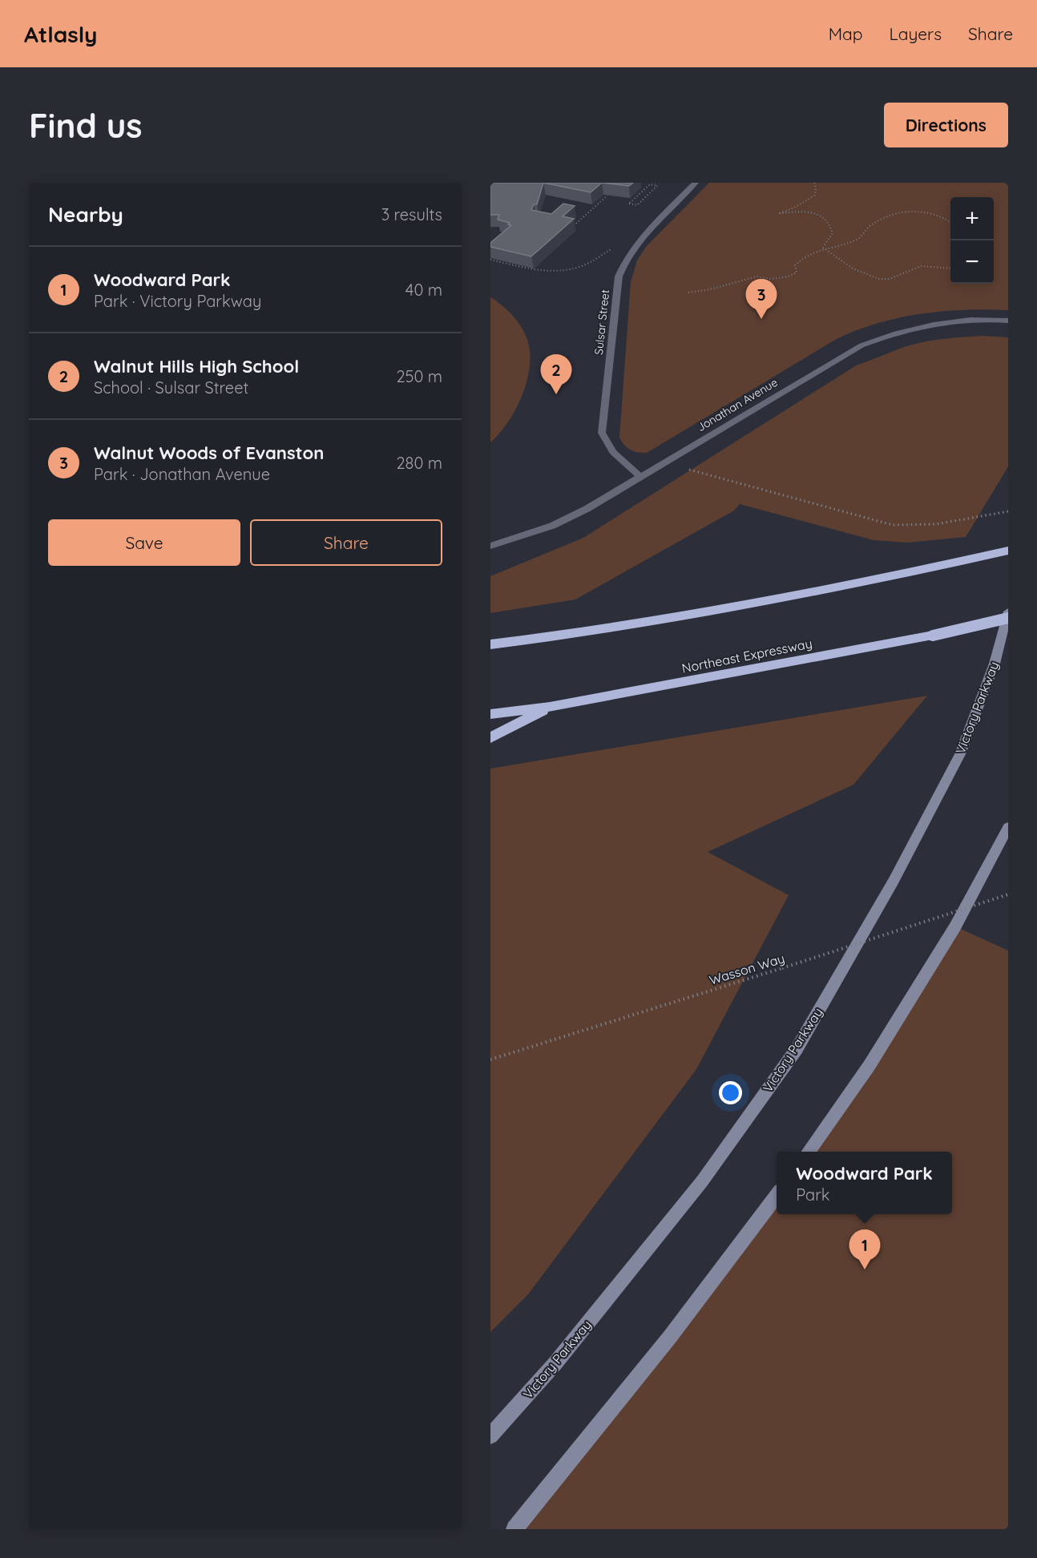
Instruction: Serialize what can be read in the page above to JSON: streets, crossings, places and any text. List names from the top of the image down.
{
  "streets": {
    "highway": ["Northeast Expressway"],
    "street": ["Sulsar Street", "Jonathan Avenue", "Victory Parkway"],
    "path": ["Wasson Way"]
  },
  "crossings": [
    ["Sulsar Street", "Jonathan Avenue"]
  ],
  "page": {
    "header": "Atlasly",
    "nav": ["Map", "Layers", "Share"],
    "buttons": [
      "Directions",
      ["Save", "Share"]
    ],
    "title": "Find us",
    "heading": ["Nearby", "3 results"],
    "map_buttons": ["+", "−"],
    "list": [
      {
        "mark": "1",
        "name": "Woodward Park",
        "note": "Park · Victory Parkway",
        "value": "40 m"
      },
      {
        "mark": "2",
        "name": "Walnut Hills High School",
        "note": "School · Sulsar Street",
        "value": "250 m"
      },
      {
        "mark": "3",
        "name": "Walnut Woods of Evanston",
        "note": "Park · Jonathan Avenue",
        "value": "280 m"
      }
    ],
    "pins": ["3", "2", "1"],
    "popup": ["Woodward Park", "Park"]
  }
}
